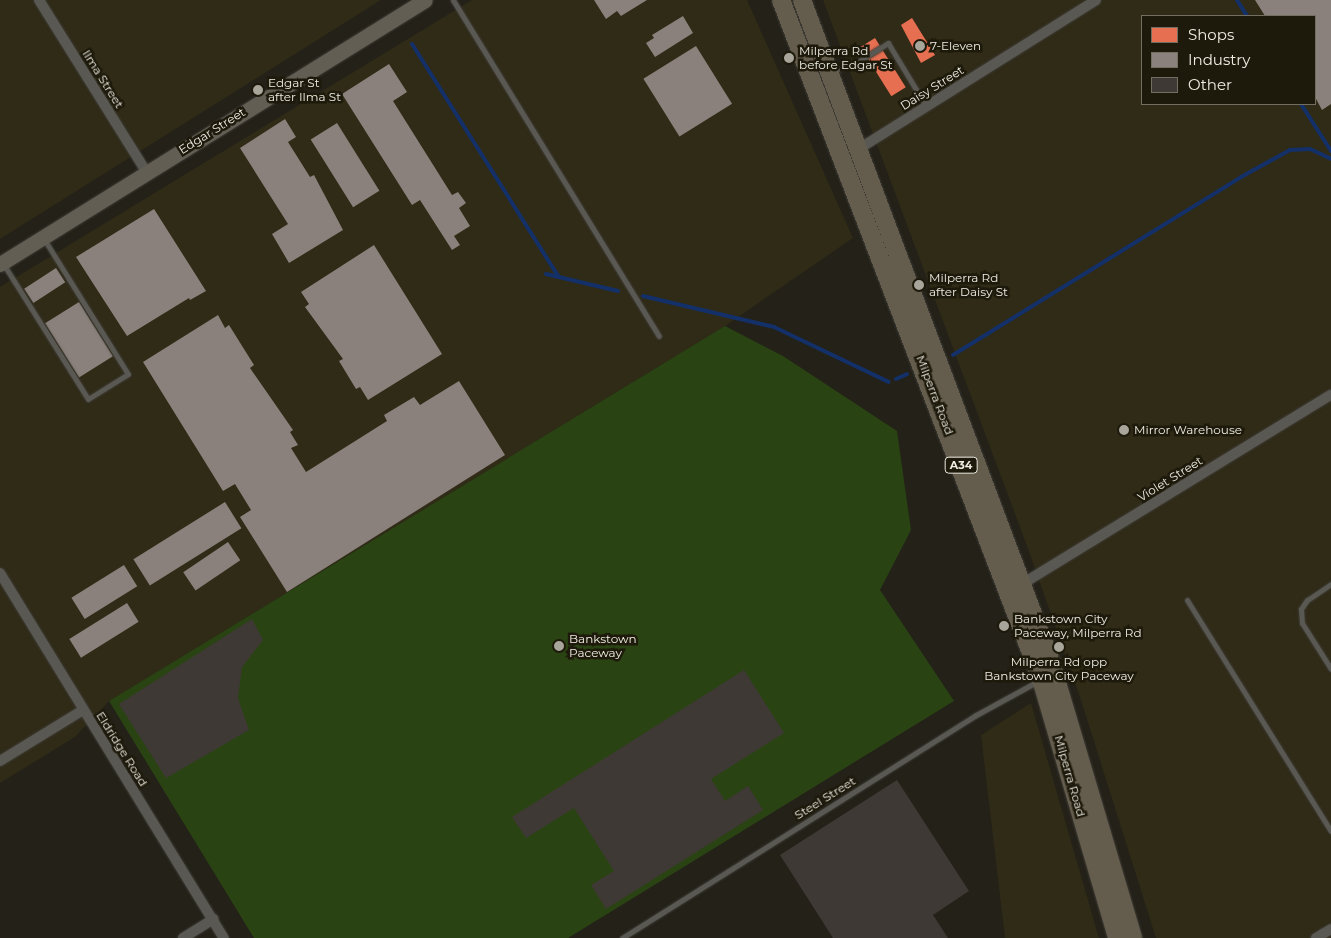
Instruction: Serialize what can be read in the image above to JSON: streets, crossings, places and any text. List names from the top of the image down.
{
  "streets": {
    "highway": ["Milperra Road", "A34"],
    "main road": ["Edgar Street"],
    "street": [
      "Ilma Street",
      "Daisy Street",
      "Violet Street",
      "Eldridge Road"
    ],
    "lane": ["Steel Street"]
  },
  "crossings": [
    ["Ilma Street", "Edgar Street"],
    ["Daisy Street", "Milperra Road"],
    ["Milperra Road", "Violet Street"],
    ["Milperra Road", "Steel Street"]
  ],
  "places": [
    "7-Eleven",
    "Milperra Rd before Edgar St",
    "Edgar St after Ilma St",
    "Milperra Rd after Daisy St",
    "Mirror Warehouse",
    "Bankstown City Paceway, Milperra Rd",
    "Bankstown Paceway",
    "Milperra Rd opp Bankstown City Paceway"
  ],
  "legend": ["Shops", "Industry", "Other"]
}
